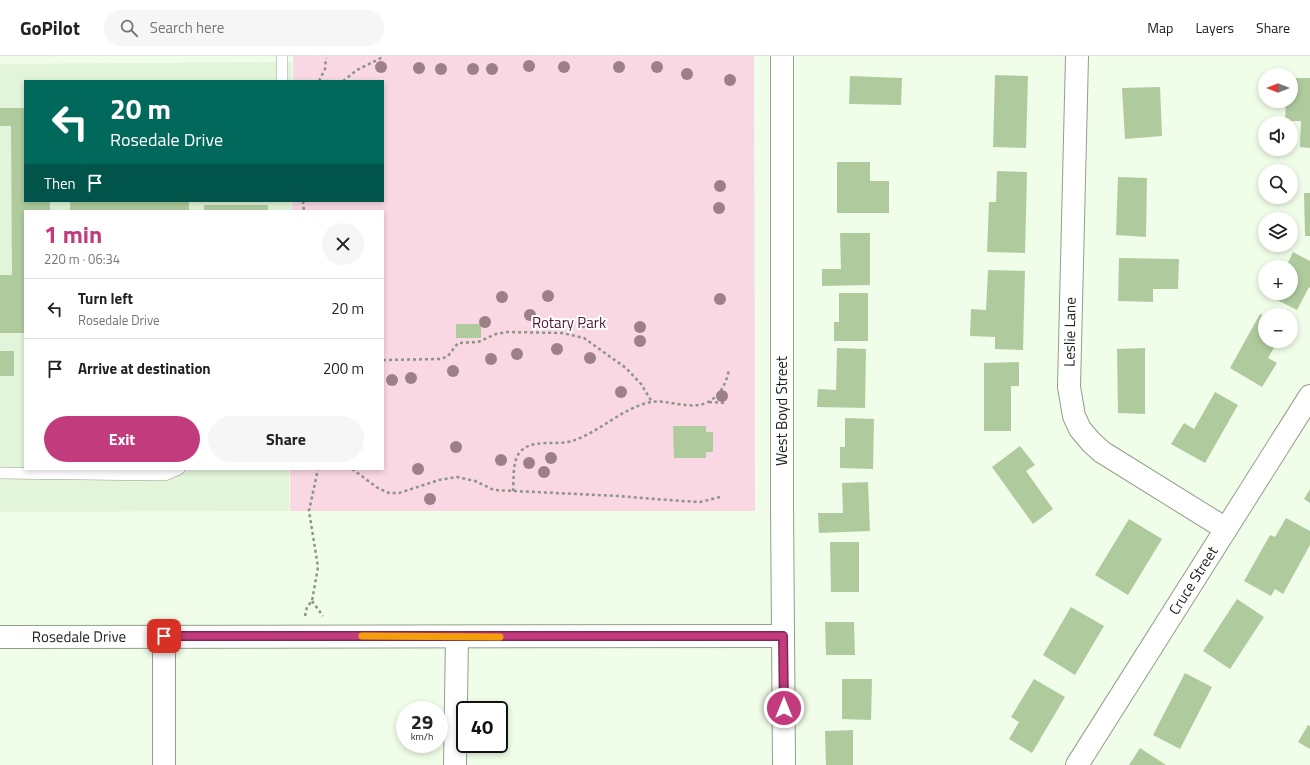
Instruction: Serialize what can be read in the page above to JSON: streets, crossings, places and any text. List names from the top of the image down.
{
  "streets": {
    "street": [
      "Leslie Lane",
      "West Boyd Street",
      "Cruce Street",
      "Rosedale Drive"
    ]
  },
  "crossings": [
    ["Leslie Lane", "Cruce Street"],
    ["West Boyd Street", "Rosedale Drive"]
  ],
  "parks": ["Rotary Park"],
  "north": "left",
  "page": {
    "header": "GoPilot",
    "search": "Search here",
    "nav": ["Map", "Layers", "Share"],
    "map_buttons": ["+", "−"],
    "turn": ["20 m", "Rosedale Drive"],
    "then": "Then",
    "heading": ["1 min", "220 m · 06:34"],
    "list": [
      {
        "name": "Turn left",
        "note": "Rosedale Drive",
        "value": "20 m"
      },
      {
        "name": "Arrive at destination",
        "value": "200 m"
      }
    ],
    "buttons": ["Exit", "Share"],
    "speed": "29 km/h",
    "limit": "40"
  }
}
